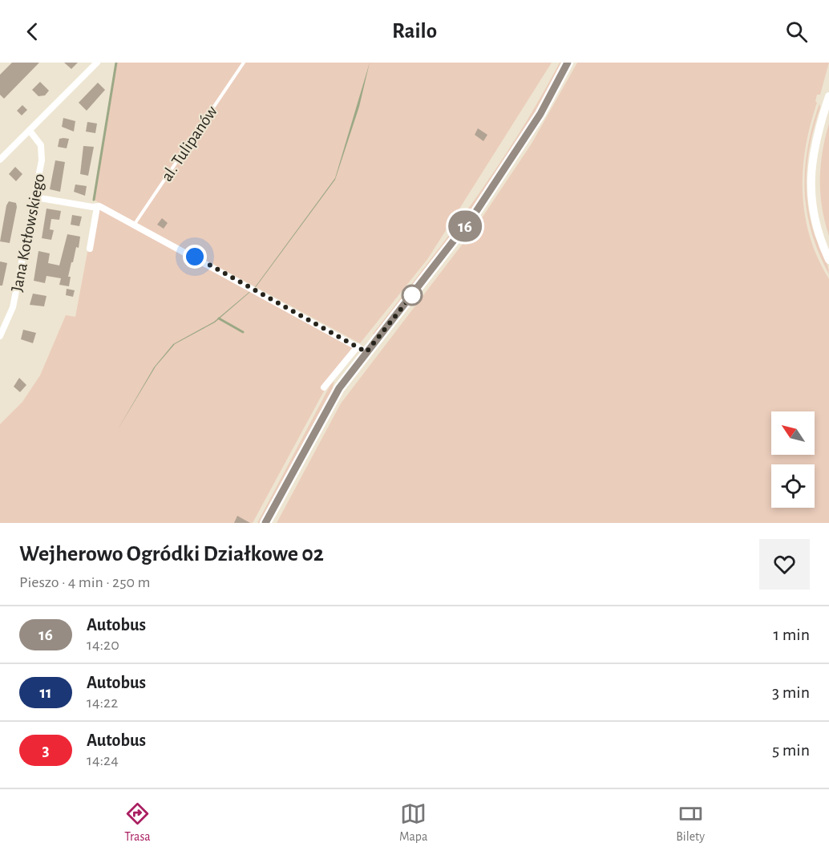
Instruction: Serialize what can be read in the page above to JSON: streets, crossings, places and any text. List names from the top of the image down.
{
  "streets": {
    "street": ["Jana Kotłowskiego"],
    "lane": ["al. Tulipanów"]
  },
  "lines": ["bus line 16"],
  "north": "top left",
  "page": {
    "header": "Railo",
    "on_map": "16",
    "heading": ["Wejherowo Ogródki Działkowe 02", "Pieszo · 4 min · 250 m"],
    "list": [
      {
        "mark": "16",
        "name": "Autobus",
        "note": "14:20",
        "value": "1 min"
      },
      {
        "mark": "11",
        "name": "Autobus",
        "note": "14:22",
        "value": "3 min"
      },
      {
        "mark": "3",
        "name": "Autobus",
        "note": "14:24",
        "value": "5 min"
      }
    ],
    "tabs": ["Trasa", "Mapa", "Bilety"]
  }
}
